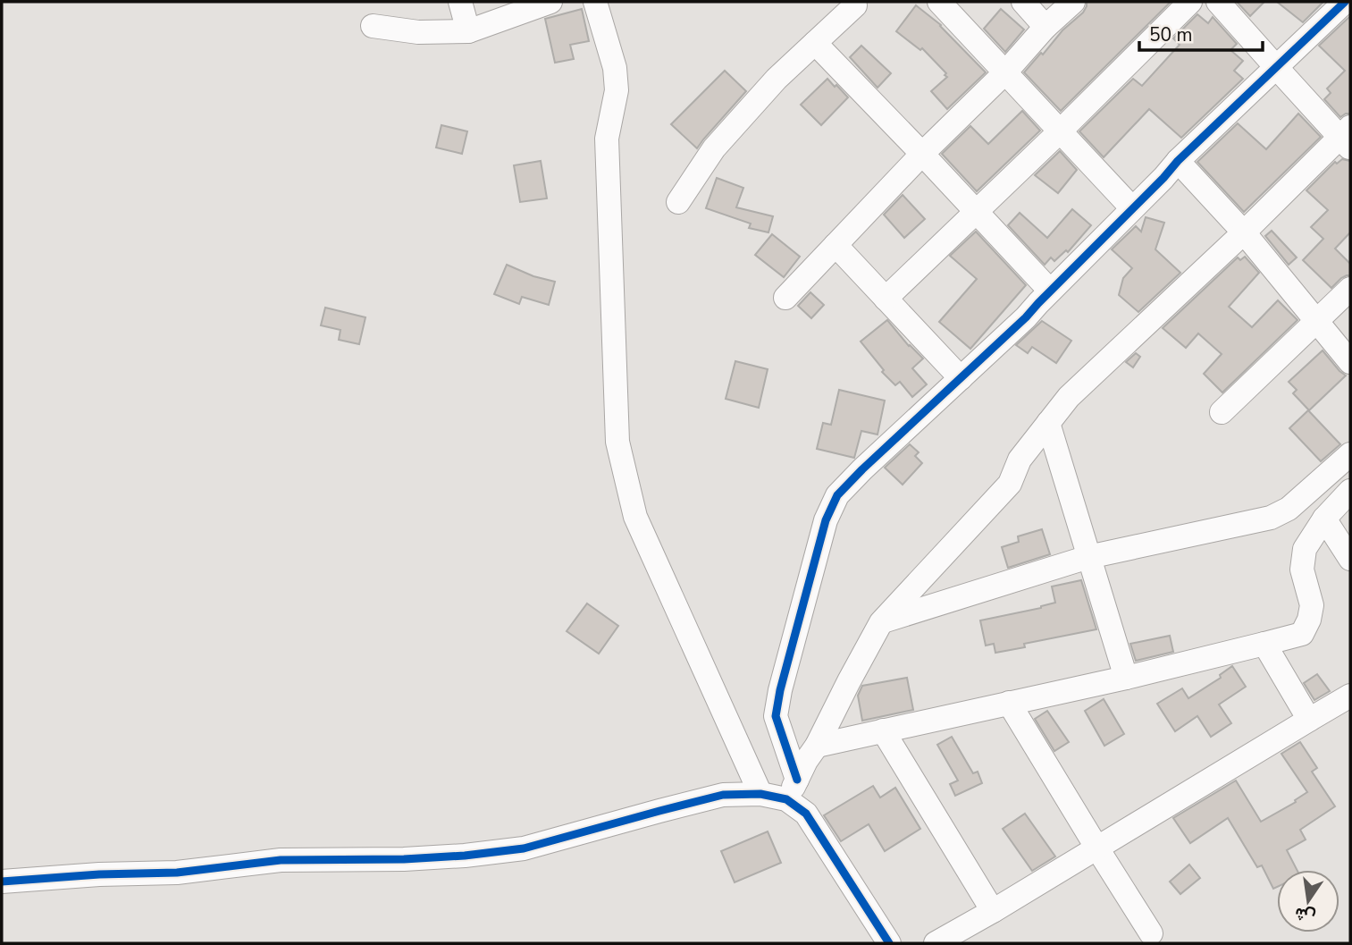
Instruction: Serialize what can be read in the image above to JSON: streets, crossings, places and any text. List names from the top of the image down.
{
  "scale_bar": "50 m",
  "north": "bottom"
}
